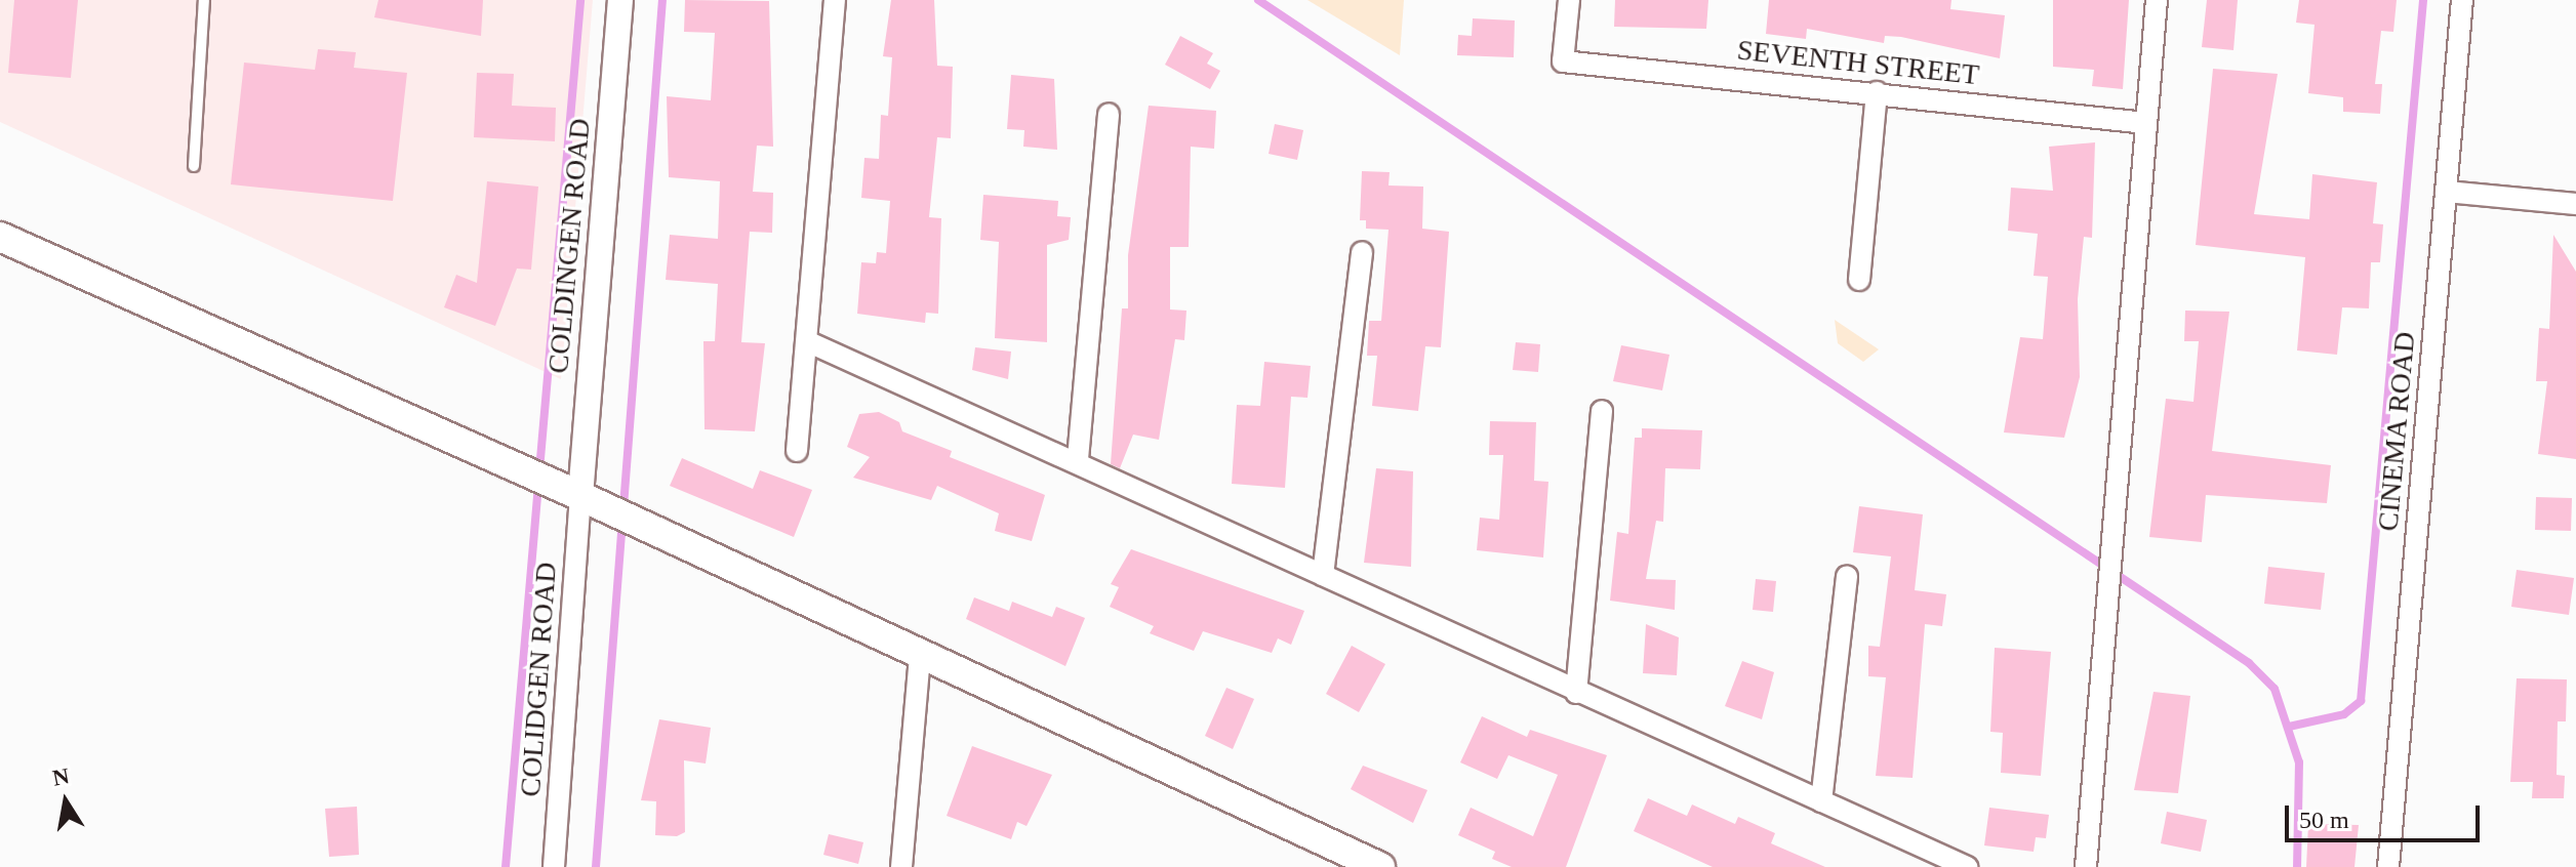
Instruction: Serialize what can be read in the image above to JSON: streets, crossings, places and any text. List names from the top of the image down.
{
  "streets": {
    "street": [
      "SEVENTH STREET",
      "COLDINGEN ROAD",
      "CINEMA ROAD",
      "COLIDGEN ROAD"
    ]
  },
  "crossings": [
    ["COLDINGEN ROAD", "COLIDGEN ROAD"]
  ],
  "scale_bar": "50 m",
  "north": "top"
}
